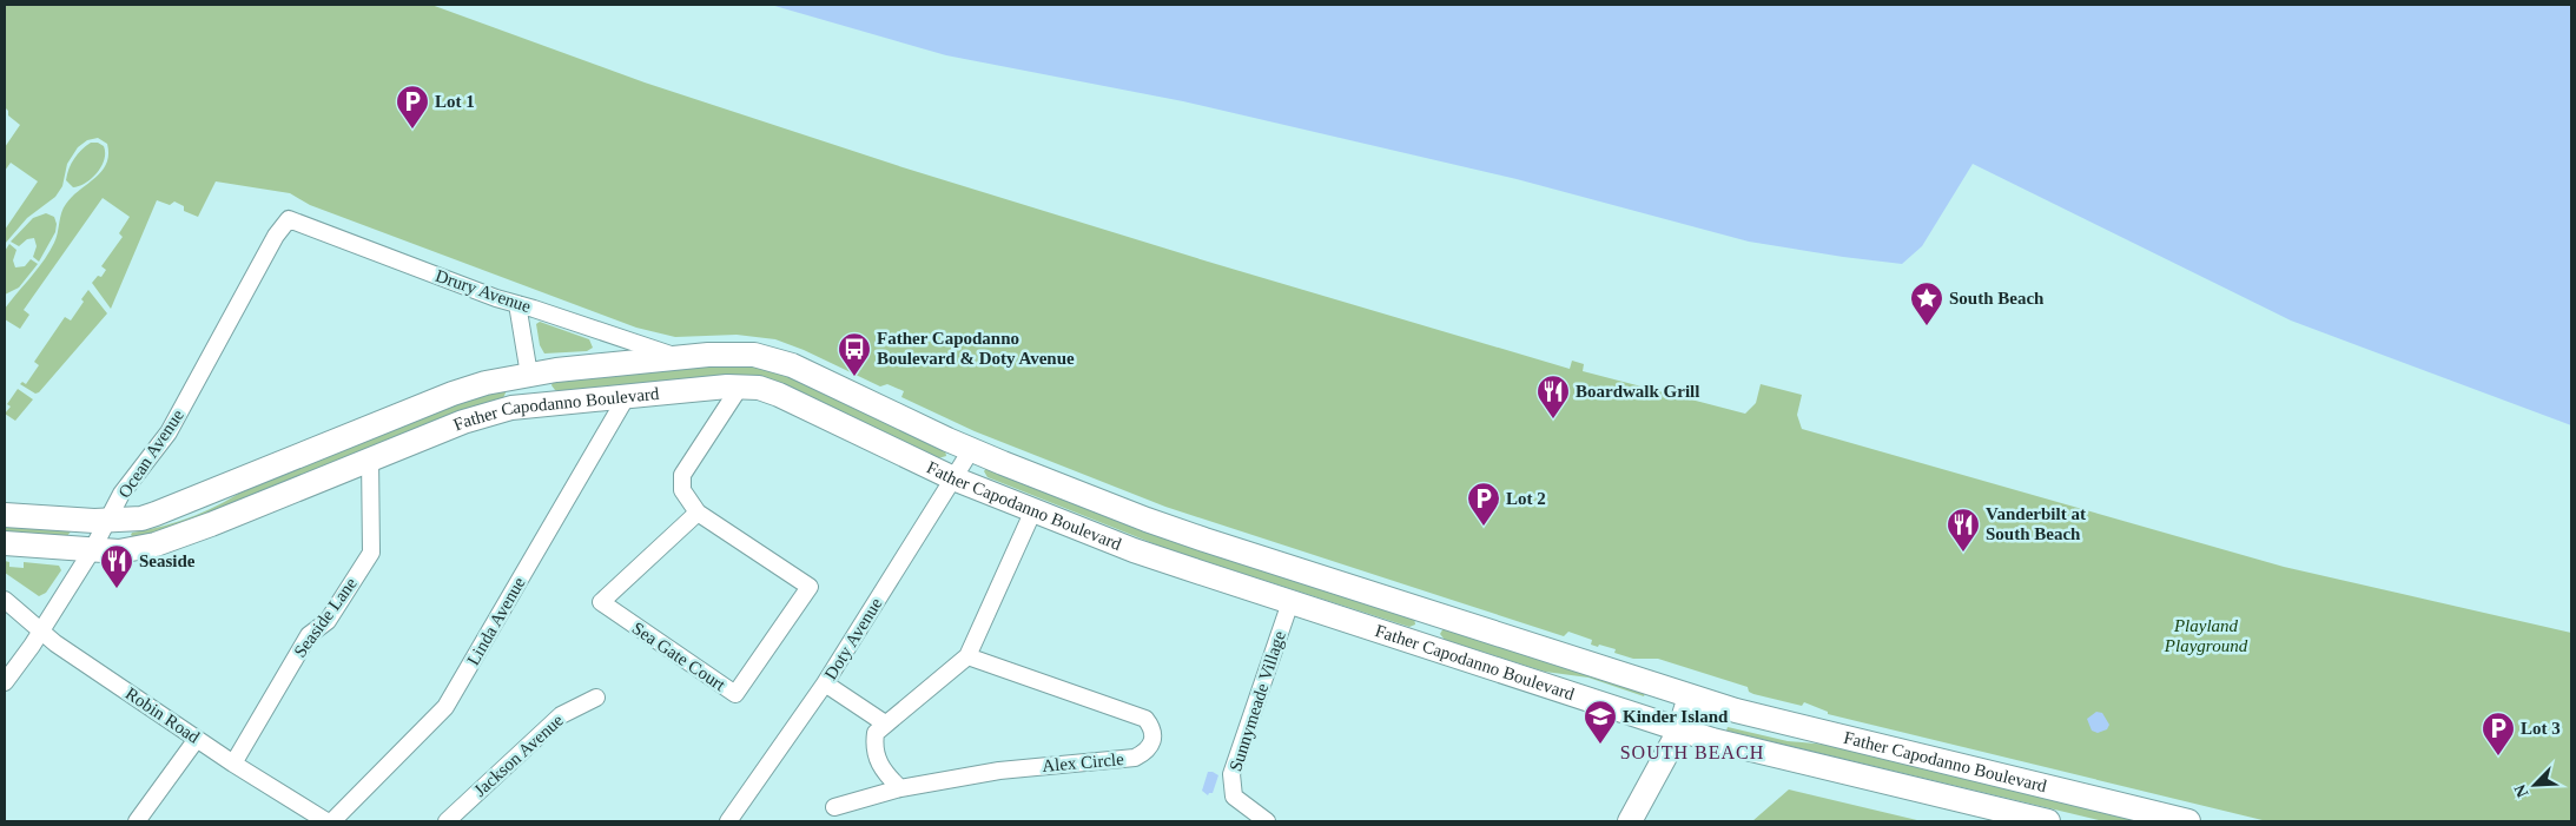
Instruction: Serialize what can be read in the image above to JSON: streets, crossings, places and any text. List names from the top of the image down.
{
  "streets": {
    "main road": ["Father Capodanno Boulevard"],
    "street": [
      "Drury Avenue",
      "Ocean Avenue",
      "Seaside Lane",
      "Linda Avenue",
      "Doty Avenue",
      "Sea Gate Court",
      "Sunnymeade Village",
      "Robin Road",
      "Jackson Avenue",
      "Alex Circle"
    ]
  },
  "crossings": [
    ["Drury Avenue", "Father Capodanno Boulevard"],
    ["Drury Avenue", "Ocean Avenue"],
    ["Father Capodanno Boulevard", "Ocean Avenue"],
    ["Father Capodanno Boulevard", "Seaside Lane"],
    ["Father Capodanno Boulevard", "Linda Avenue"],
    ["Father Capodanno Boulevard", "Doty Avenue"],
    ["Father Capodanno Boulevard", "Sea Gate Court"],
    ["Father Capodanno Boulevard", "Sunnymeade Village"],
    ["Ocean Avenue", "Robin Road"],
    ["Seaside Lane", "Robin Road"]
  ],
  "districts": ["SOUTH BEACH"],
  "parks": ["Playland Playground"],
  "places": {
    "parking": ["Lot 1", "Lot 2", "Lot 3"],
    "place": ["South Beach"],
    "bus stop": ["Father Capodanno Boulevard & Doty Avenue"],
    "restaurant": ["Boardwalk Grill", "Vanderbilt at South Beach", "Seaside"],
    "school or university": ["Kinder Island"]
  },
  "north": "bottom left"
}
